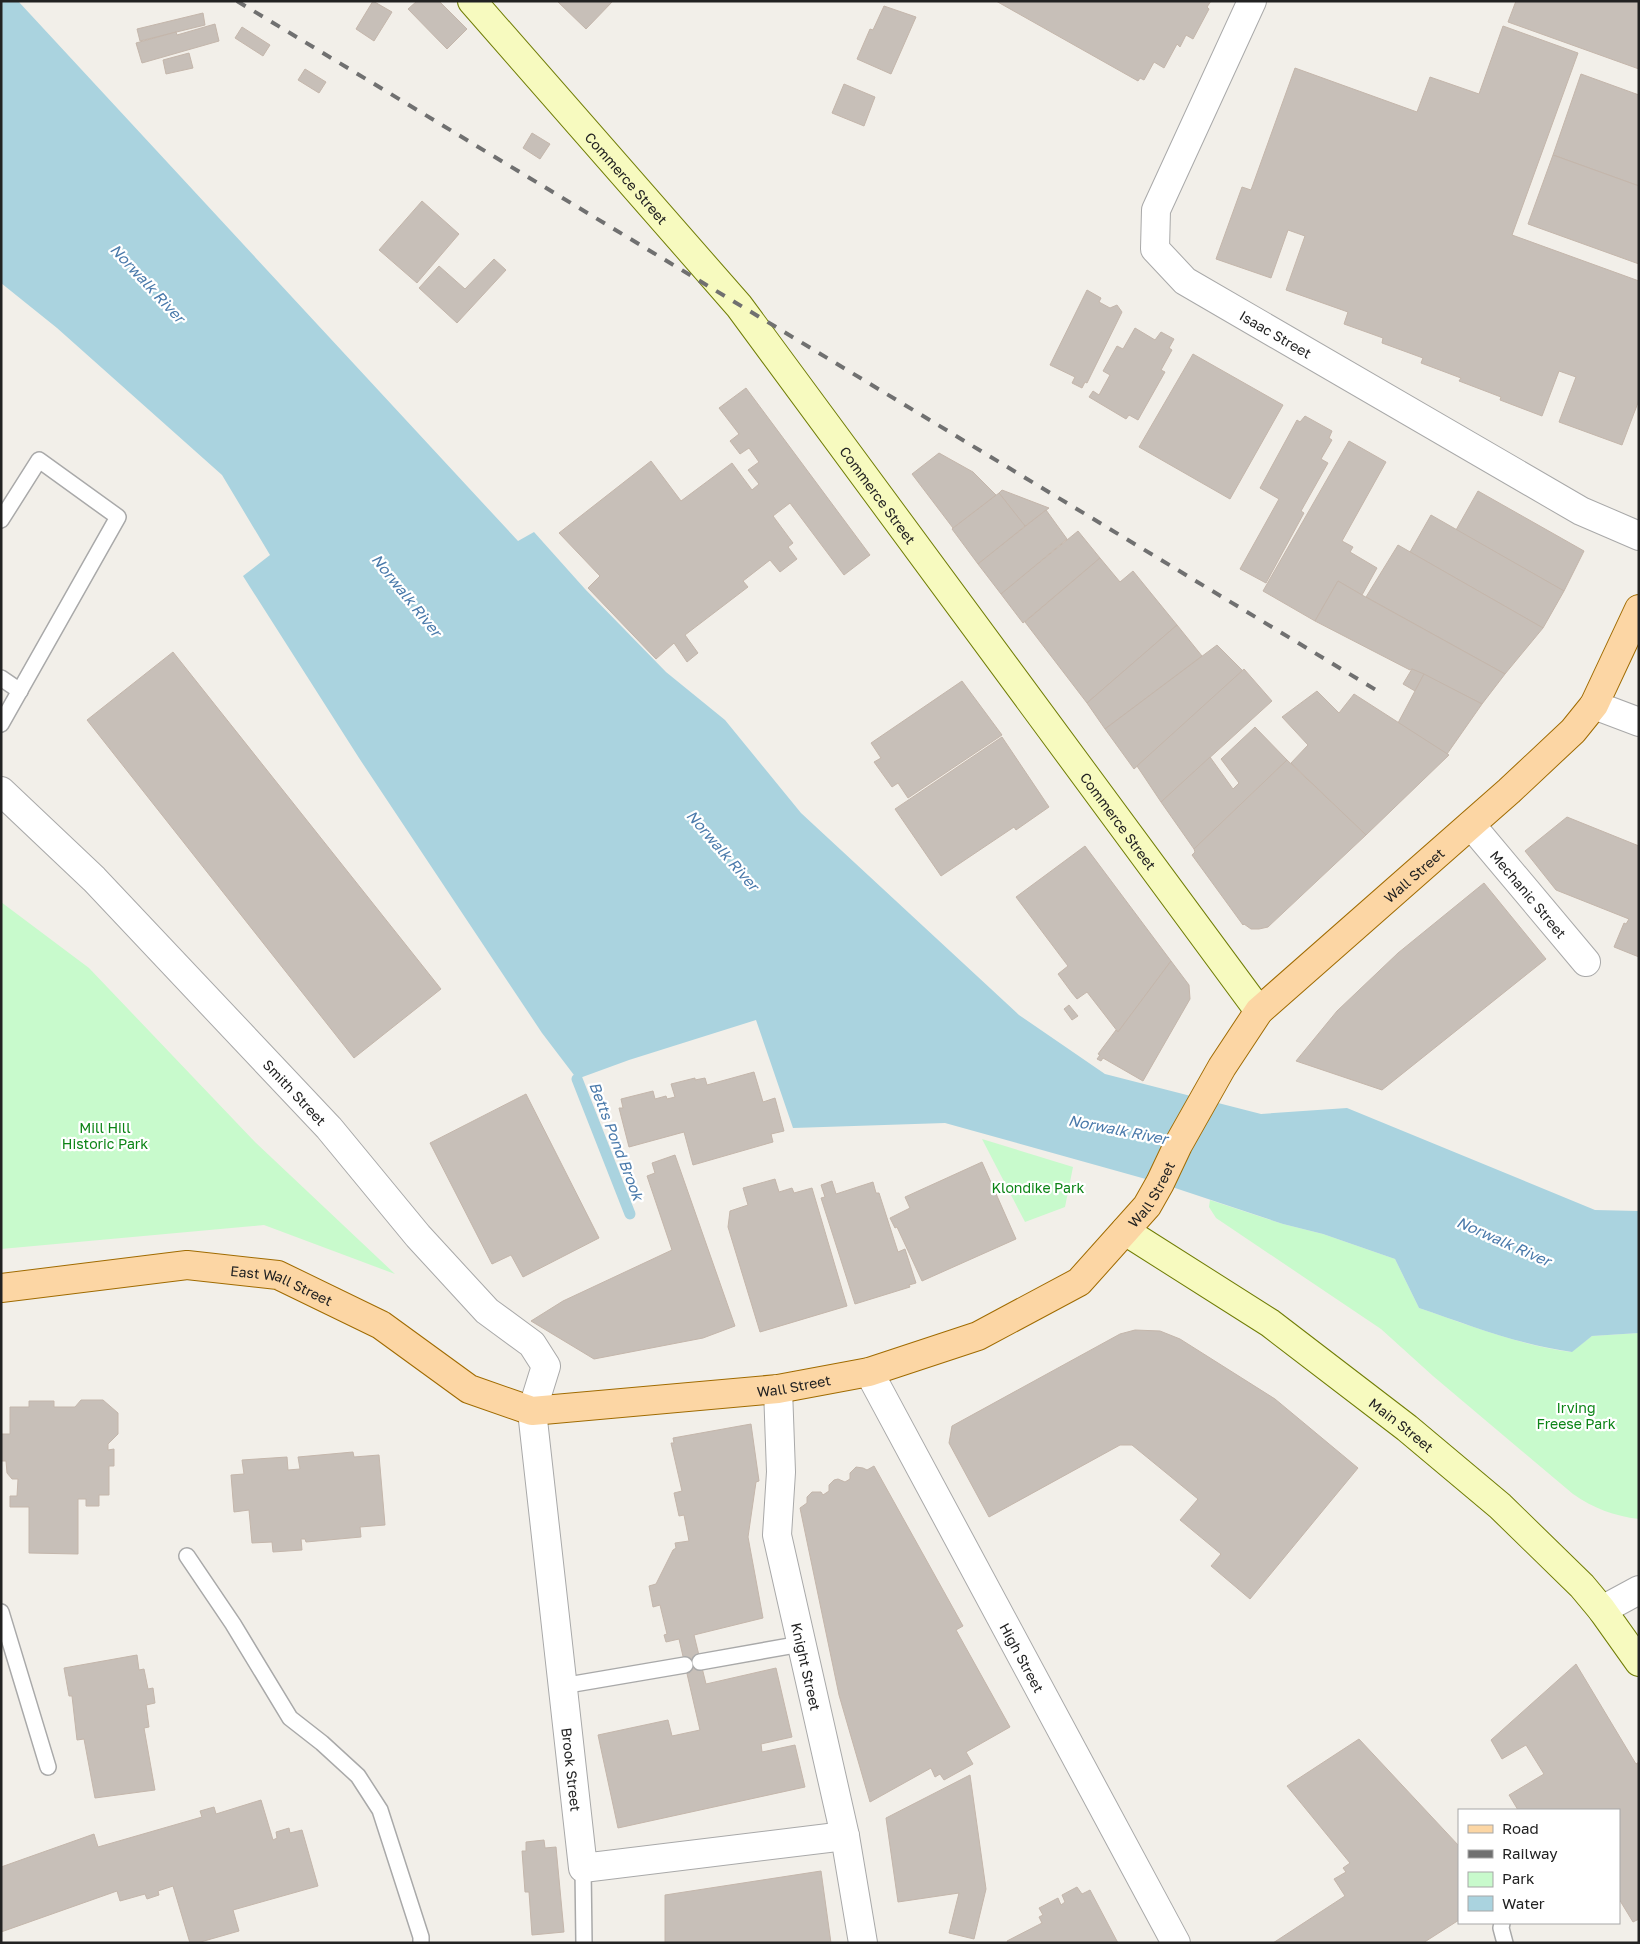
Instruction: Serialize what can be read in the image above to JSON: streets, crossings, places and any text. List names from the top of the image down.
{
  "streets": {
    "main road": [
      "Commerce Street",
      "Wall Street",
      "East Wall Street",
      "Main Street"
    ],
    "street": [
      "Isaac Street",
      "Mechanic Street",
      "Smith Street",
      "High Street",
      "Knight Street",
      "Brook Street"
    ]
  },
  "crossings": [
    ["Commerce Street", "Wall Street"],
    ["Wall Street", "Mechanic Street"],
    ["Wall Street", "Smith Street"],
    ["Wall Street", "East Wall Street"],
    ["Wall Street", "Main Street"],
    ["Wall Street", "High Street"],
    ["Wall Street", "Knight Street"],
    ["Wall Street", "Brook Street"],
    ["Smith Street", "East Wall Street"],
    ["Smith Street", "Brook Street"],
    ["East Wall Street", "Brook Street"]
  ],
  "water": ["Norwalk River", "Betts Pond Brook"],
  "parks": ["Mill Hill Historic Park", "Klondike Park", "Irving Freese Park"],
  "legend": [
    "Road",
    "Railway",
    "Park",
    "Water"
  ]
}
